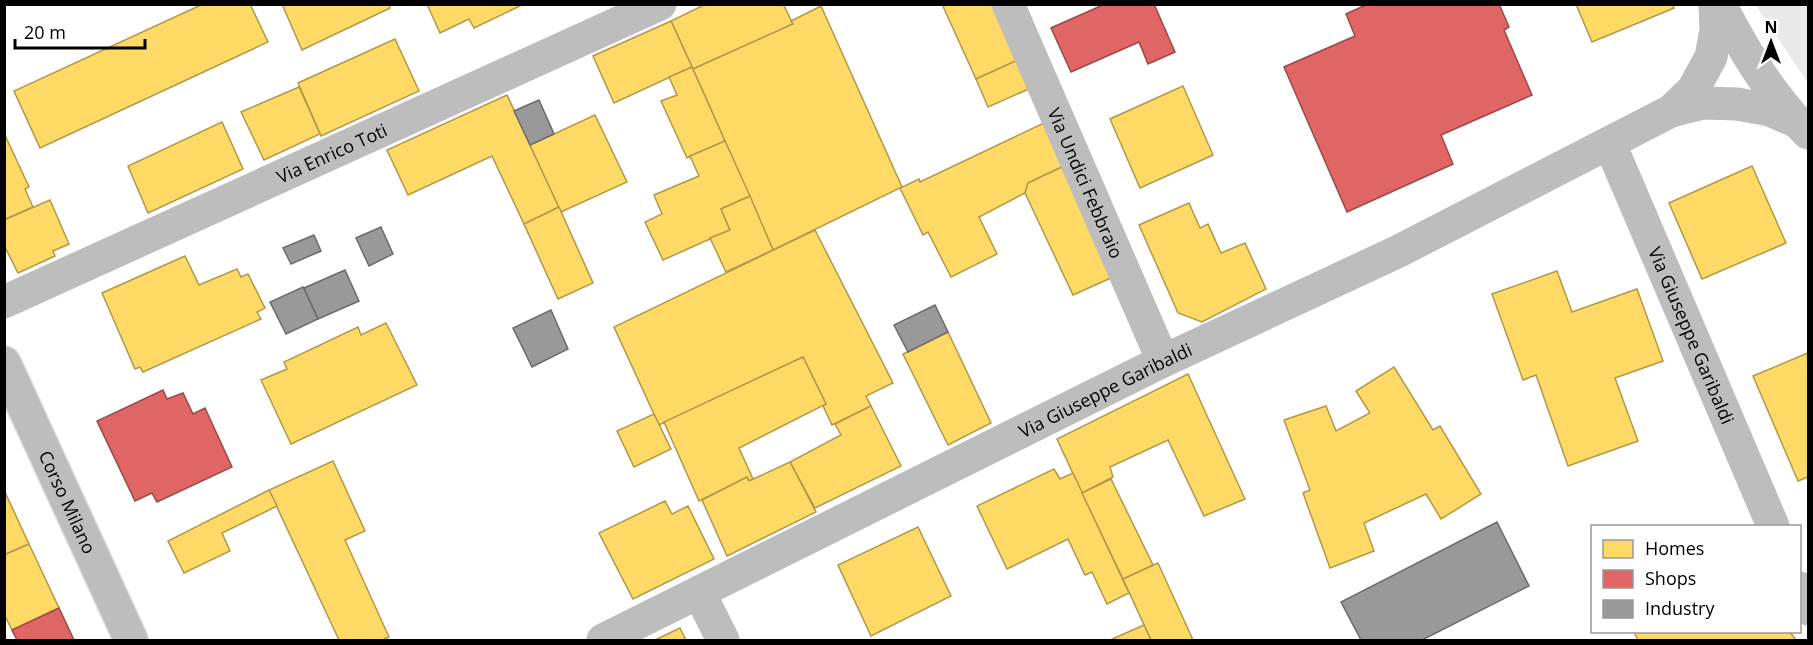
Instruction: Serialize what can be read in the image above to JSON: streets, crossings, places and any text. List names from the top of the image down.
{
  "streets": {
    "street": [
      "Via Enrico Toti",
      "Via Undici Febbraio",
      "Via Giuseppe Garibaldi",
      "Corso Milano"
    ]
  },
  "crossings": [
    ["Via Undici Febbraio", "Via Giuseppe Garibaldi"]
  ],
  "legend": ["Homes", "Shops", "Industry"],
  "scale_bar": "20 m",
  "north": "top"
}
